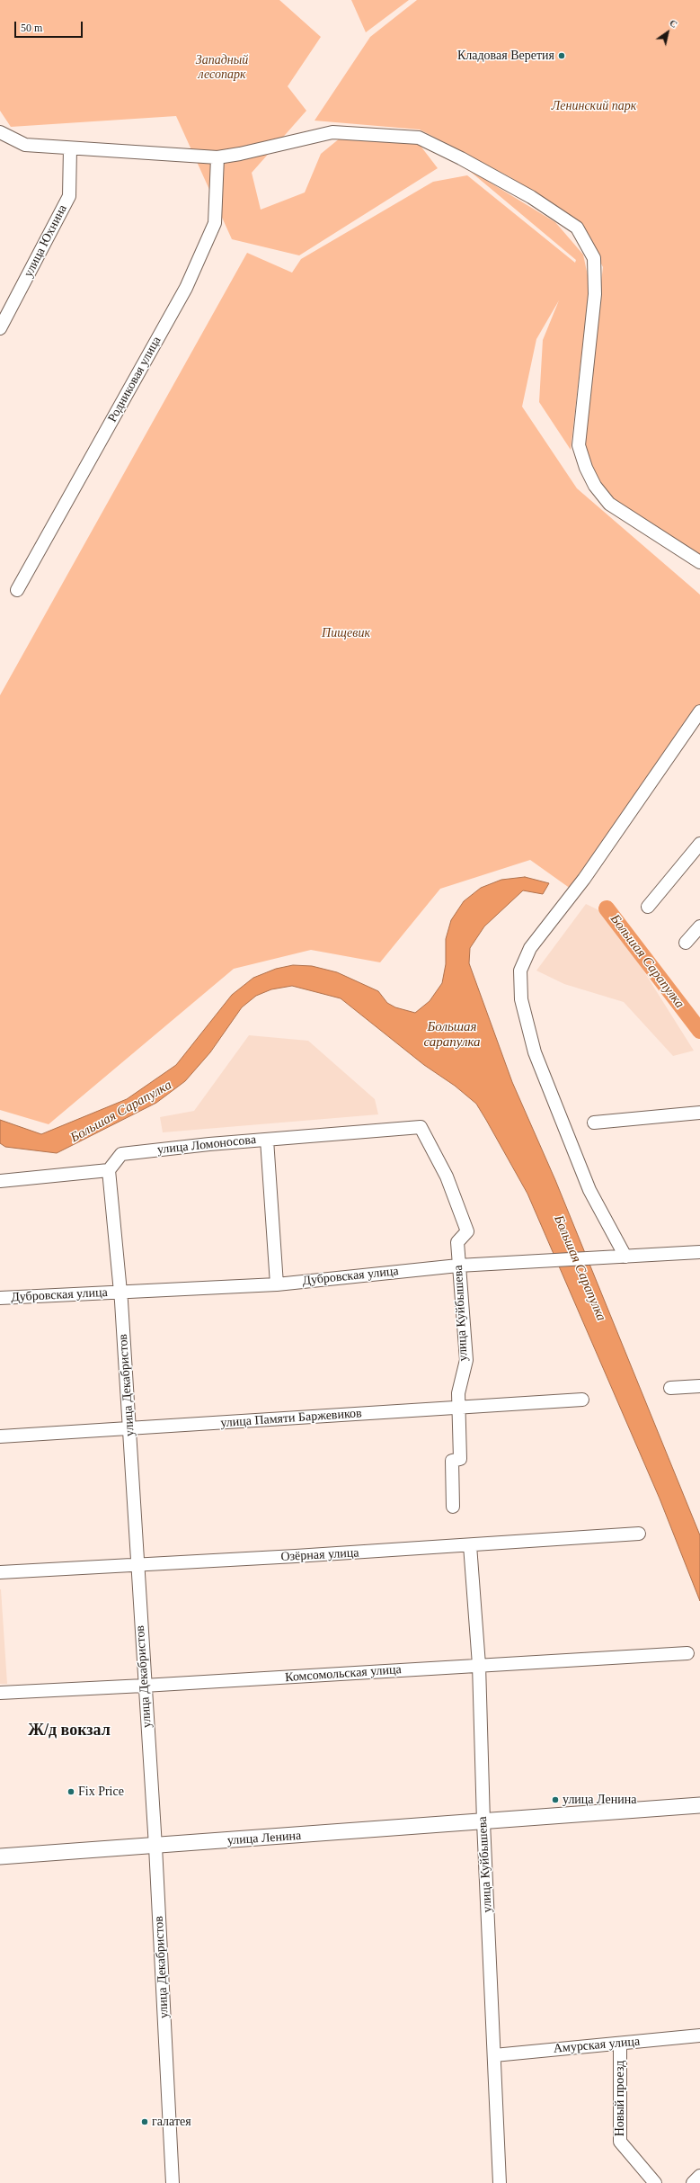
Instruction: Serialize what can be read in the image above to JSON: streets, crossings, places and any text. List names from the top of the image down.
{
  "streets": {
    "main road": ["улица Ленина"],
    "street": [
      "улица Юхнина",
      "Родниковая улица",
      "улица Ломоносова",
      "Дубровская улица",
      "улица Куйбышева",
      "улица Декабристов",
      "улица Памяти Баржевиков",
      "Озёрная улица",
      "Комсомольская улица",
      "Амурская улица",
      "Новый проезд"
    ]
  },
  "crossings": [
    ["улица Ломоносова", "улица Куйбышева"],
    ["улица Ломоносова", "улица Декабристов"],
    ["Дубровская улица", "улица Куйбышева"],
    ["Дубровская улица", "улица Декабристов"],
    ["улица Куйбышева", "улица Памяти Баржевиков"],
    ["улица Куйбышева", "Озёрная улица"],
    ["улица Куйбышева", "Комсомольская улица"],
    ["улица Куйбышева", "улица Ленина"],
    ["улица Куйбышева", "Амурская улица"],
    ["улица Декабристов", "улица Памяти Баржевиков"],
    ["улица Декабристов", "Озёрная улица"],
    ["улица Декабристов", "Комсомольская улица"],
    ["улица Декабристов", "улица Ленина"],
    ["Амурская улица", "Новый проезд"]
  ],
  "districts": ["Ж/д вокзал"],
  "water": ["Большая Сарапулка", "Большая сарапулка"],
  "parks": ["Западный лесопарк", "Ленинский парк", "Пищевик"],
  "places": [
    "Кладовая Веретия",
    "Fix Price",
    "улица Ленина",
    "галатея"
  ],
  "scale_bar": "50 m",
  "north": "top right"
}
